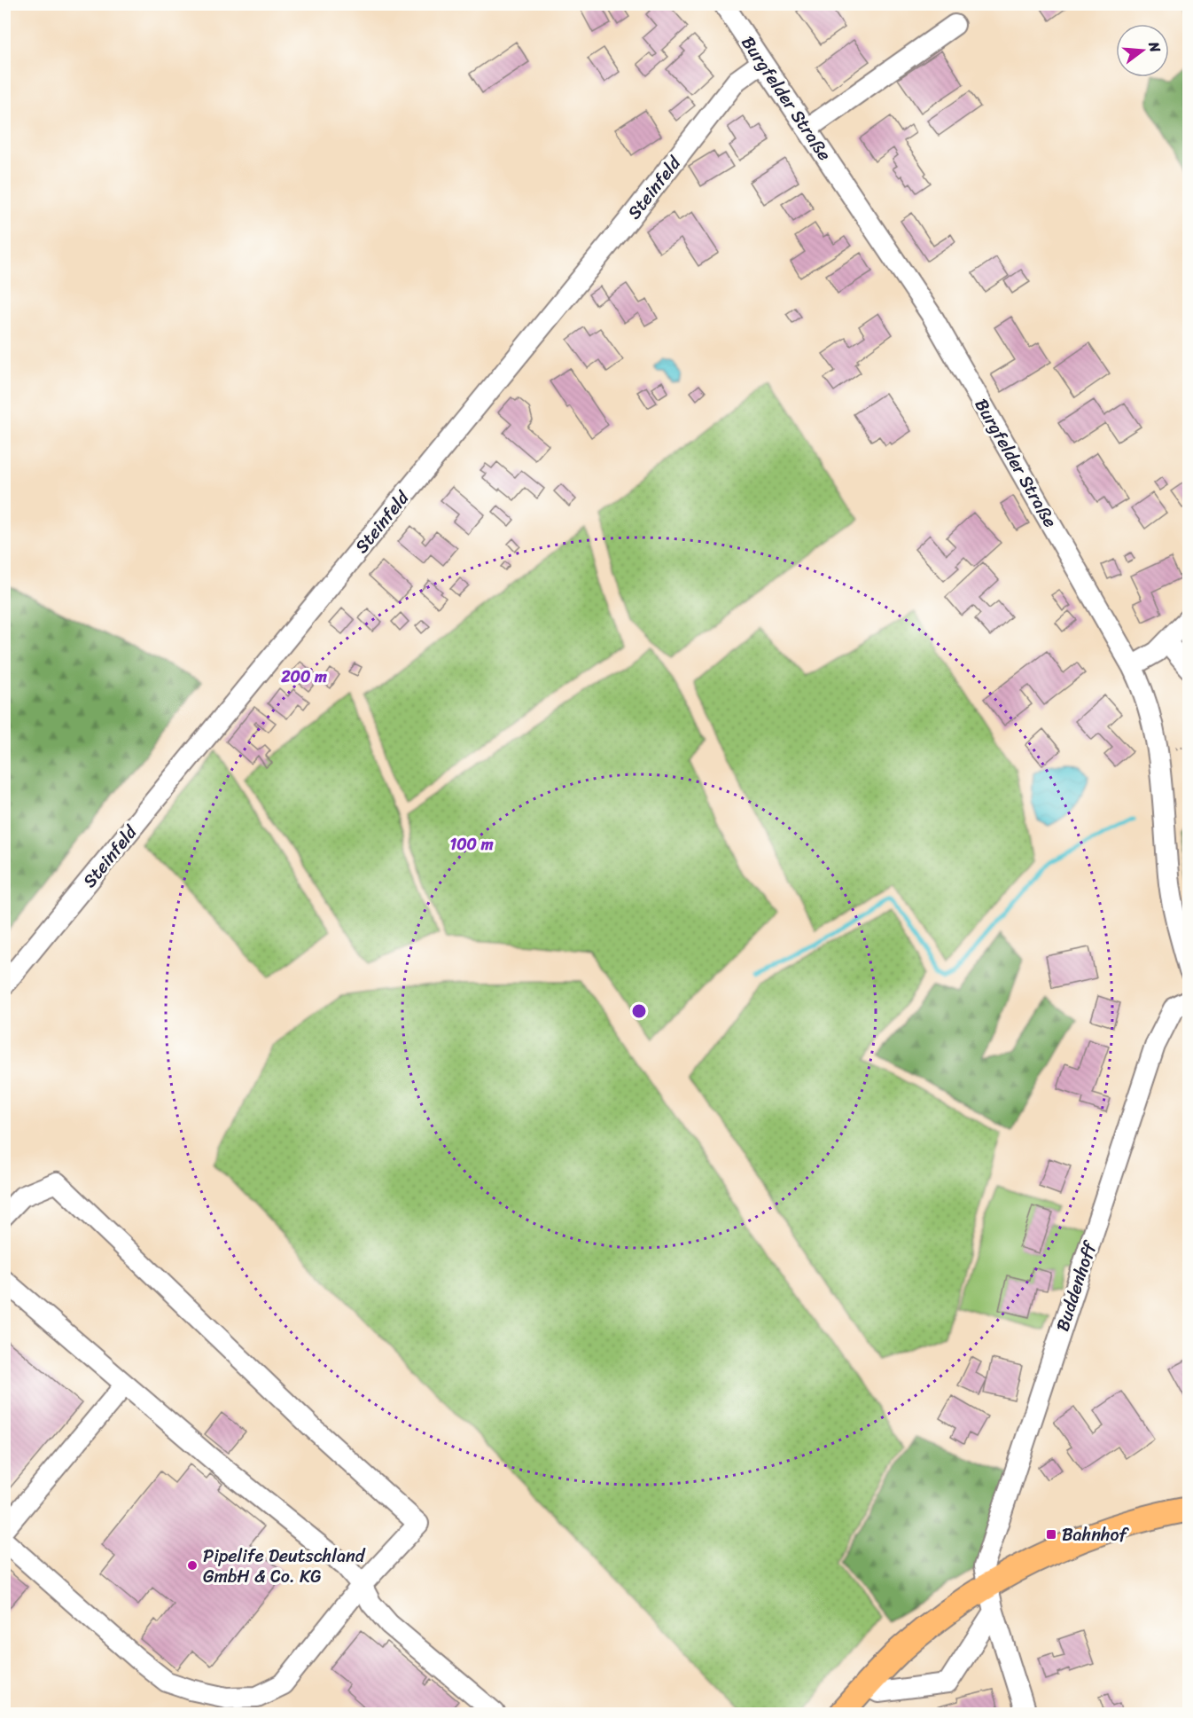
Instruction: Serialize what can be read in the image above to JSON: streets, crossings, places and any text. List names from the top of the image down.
{
  "streets": {
    "street": ["Burgfelder Straße", "Steinfeld", "Buddenhoff"]
  },
  "crossings": [
    ["Burgfelder Straße", "Steinfeld"]
  ],
  "places": {
    "transit": ["Bahnhof"],
    "other": ["Pipelife Deutschland GmbH & Co. KG"]
  },
  "north": "right",
  "rings": ["200 m", "100 m"]
}
